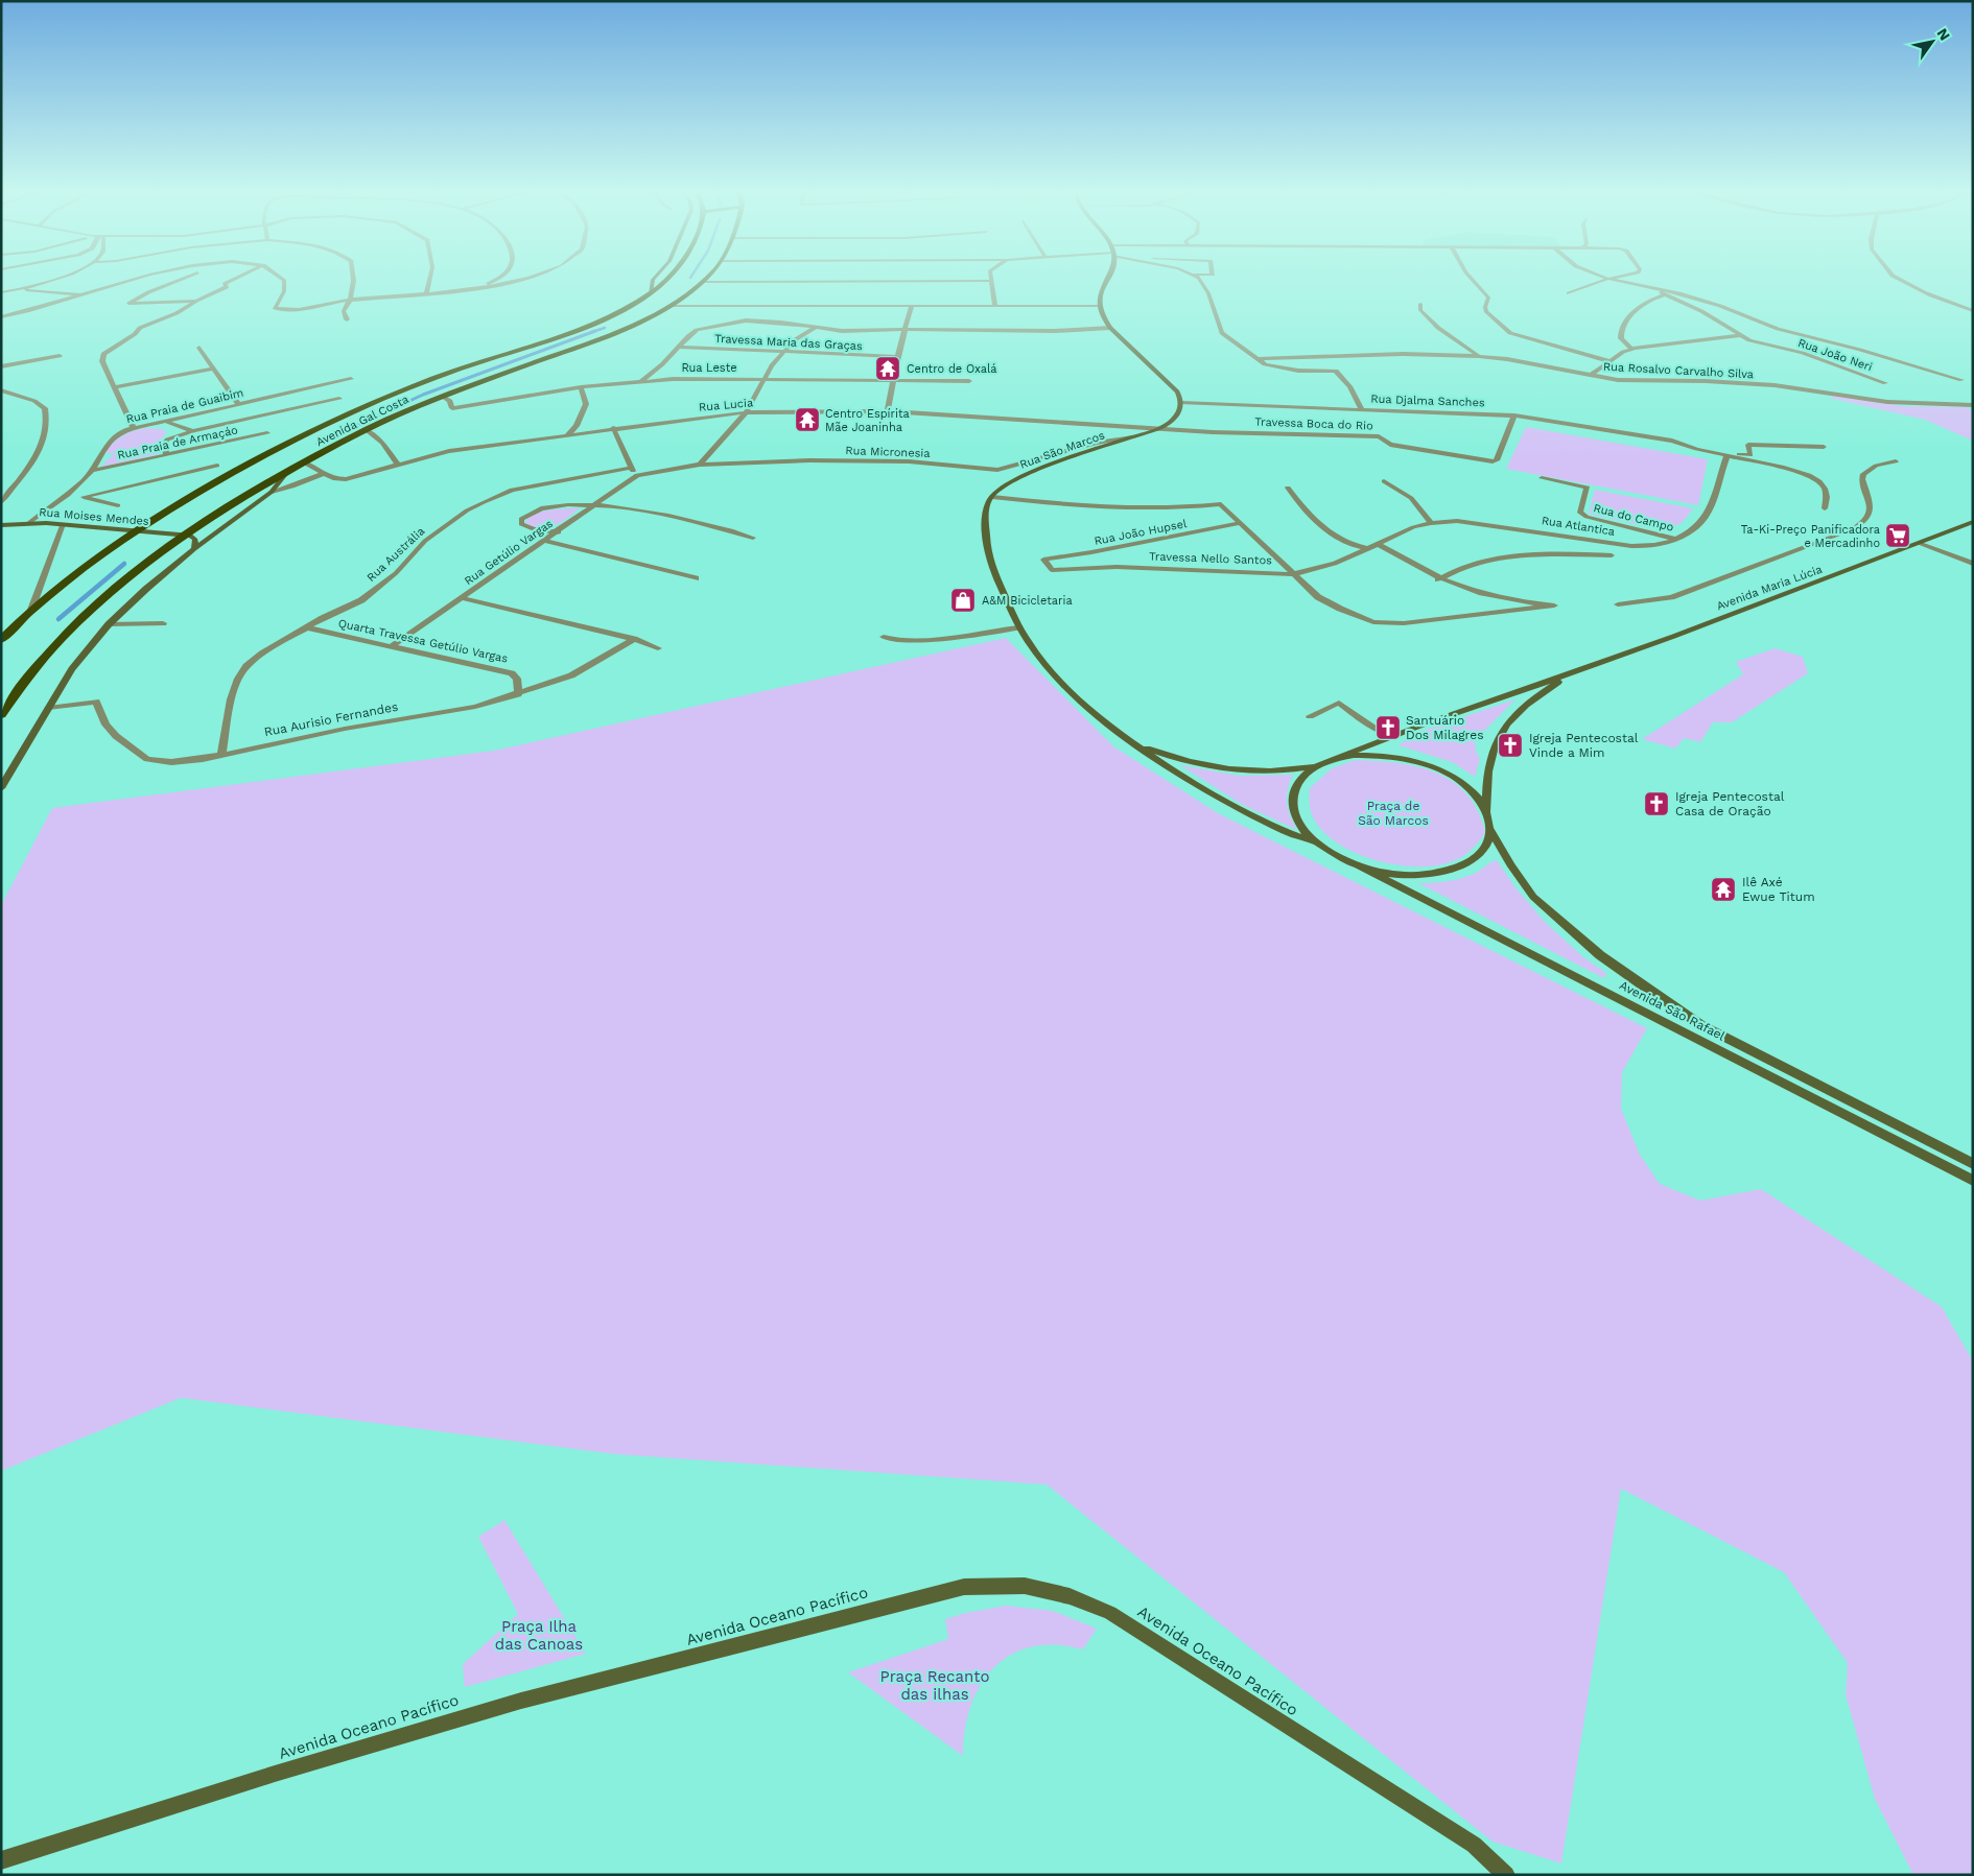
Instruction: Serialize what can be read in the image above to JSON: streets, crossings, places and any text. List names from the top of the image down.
{
  "streets": {
    "main road": [
      "Avenida Gal Costa",
      "Rua São Marcos",
      "Rua Moises Mendes",
      "Avenida Maria Lúcia",
      "Avenida São Rafael",
      "Avenida Oceano Pacífico"
    ],
    "street": [
      "Travessa Maria das Graças",
      "Rua João Neri",
      "Rua Leste",
      "Rua Rosalvo Carvalho Silva",
      "Rua Djalma Sanches",
      "Rua Lucia",
      "Rua Praia de Guaibim",
      "Travessa Boca do Rio",
      "Rua Praia de Armaçáo",
      "Rua Micronesia",
      "Rua do Campo",
      "Rua Atlantica",
      "Rua João Hupsel",
      "Rua Getúlio Vargas",
      "Rua Austrália",
      "Travessa Nello Santos",
      "Quarta Travessa Getúlio Vargas",
      "Rua Aurisio Fernandes"
    ]
  },
  "crossings": [
    ["Rua Leste", "Avenida Gal Costa"],
    ["Rua Djalma Sanches", "Travessa Boca do Rio"],
    ["Rua Djalma Sanches", "Rua São Marcos"],
    ["Rua Djalma Sanches", "Rua Atlantica"],
    ["Rua Lucia", "Avenida Gal Costa"],
    ["Rua Lucia", "Travessa Boca do Rio"],
    ["Rua Lucia", "Rua São Marcos"],
    ["Rua Praia de Guaibim", "Rua Praia de Armaçáo"],
    ["Rua Praia de Guaibim", "Rua Moises Mendes"],
    ["Avenida Gal Costa", "Rua Moises Mendes"],
    ["Travessa Boca do Rio", "Rua São Marcos"],
    ["Rua São Marcos", "Rua Micronesia"],
    ["Rua Micronesia", "Rua Getúlio Vargas"],
    ["Rua do Campo", "Rua Atlantica"],
    ["Rua Atlantica", "Travessa Nello Santos"],
    ["Rua João Hupsel", "Travessa Nello Santos"],
    ["Rua Getúlio Vargas", "Quarta Travessa Getúlio Vargas"],
    ["Rua Austrália", "Quarta Travessa Getúlio Vargas"],
    ["Rua Austrália", "Rua Aurisio Fernandes"],
    ["Avenida Maria Lúcia", "Avenida São Rafael"],
    ["Quarta Travessa Getúlio Vargas", "Rua Aurisio Fernandes"]
  ],
  "parks": ["Praça de São Marcos", "Praça Ilha das Canoas", "Praça Recanto das ilhas"],
  "places": {
    "temple": ["Centro de Oxalá", "Centro Espírita Mãe Joaninha", "Ilê Axé Ewue Titum"],
    "supermarket": ["Ta-Ki-Preço Panificadora e Mercadinho"],
    "shop": ["A&M Bicicletaria"],
    "church": ["Santuário Dos Milagres", "Igreja Pentecostal Vinde a Mim", "Igreja Pentecostal Casa de Oração"]
  },
  "north": "top right"
}
